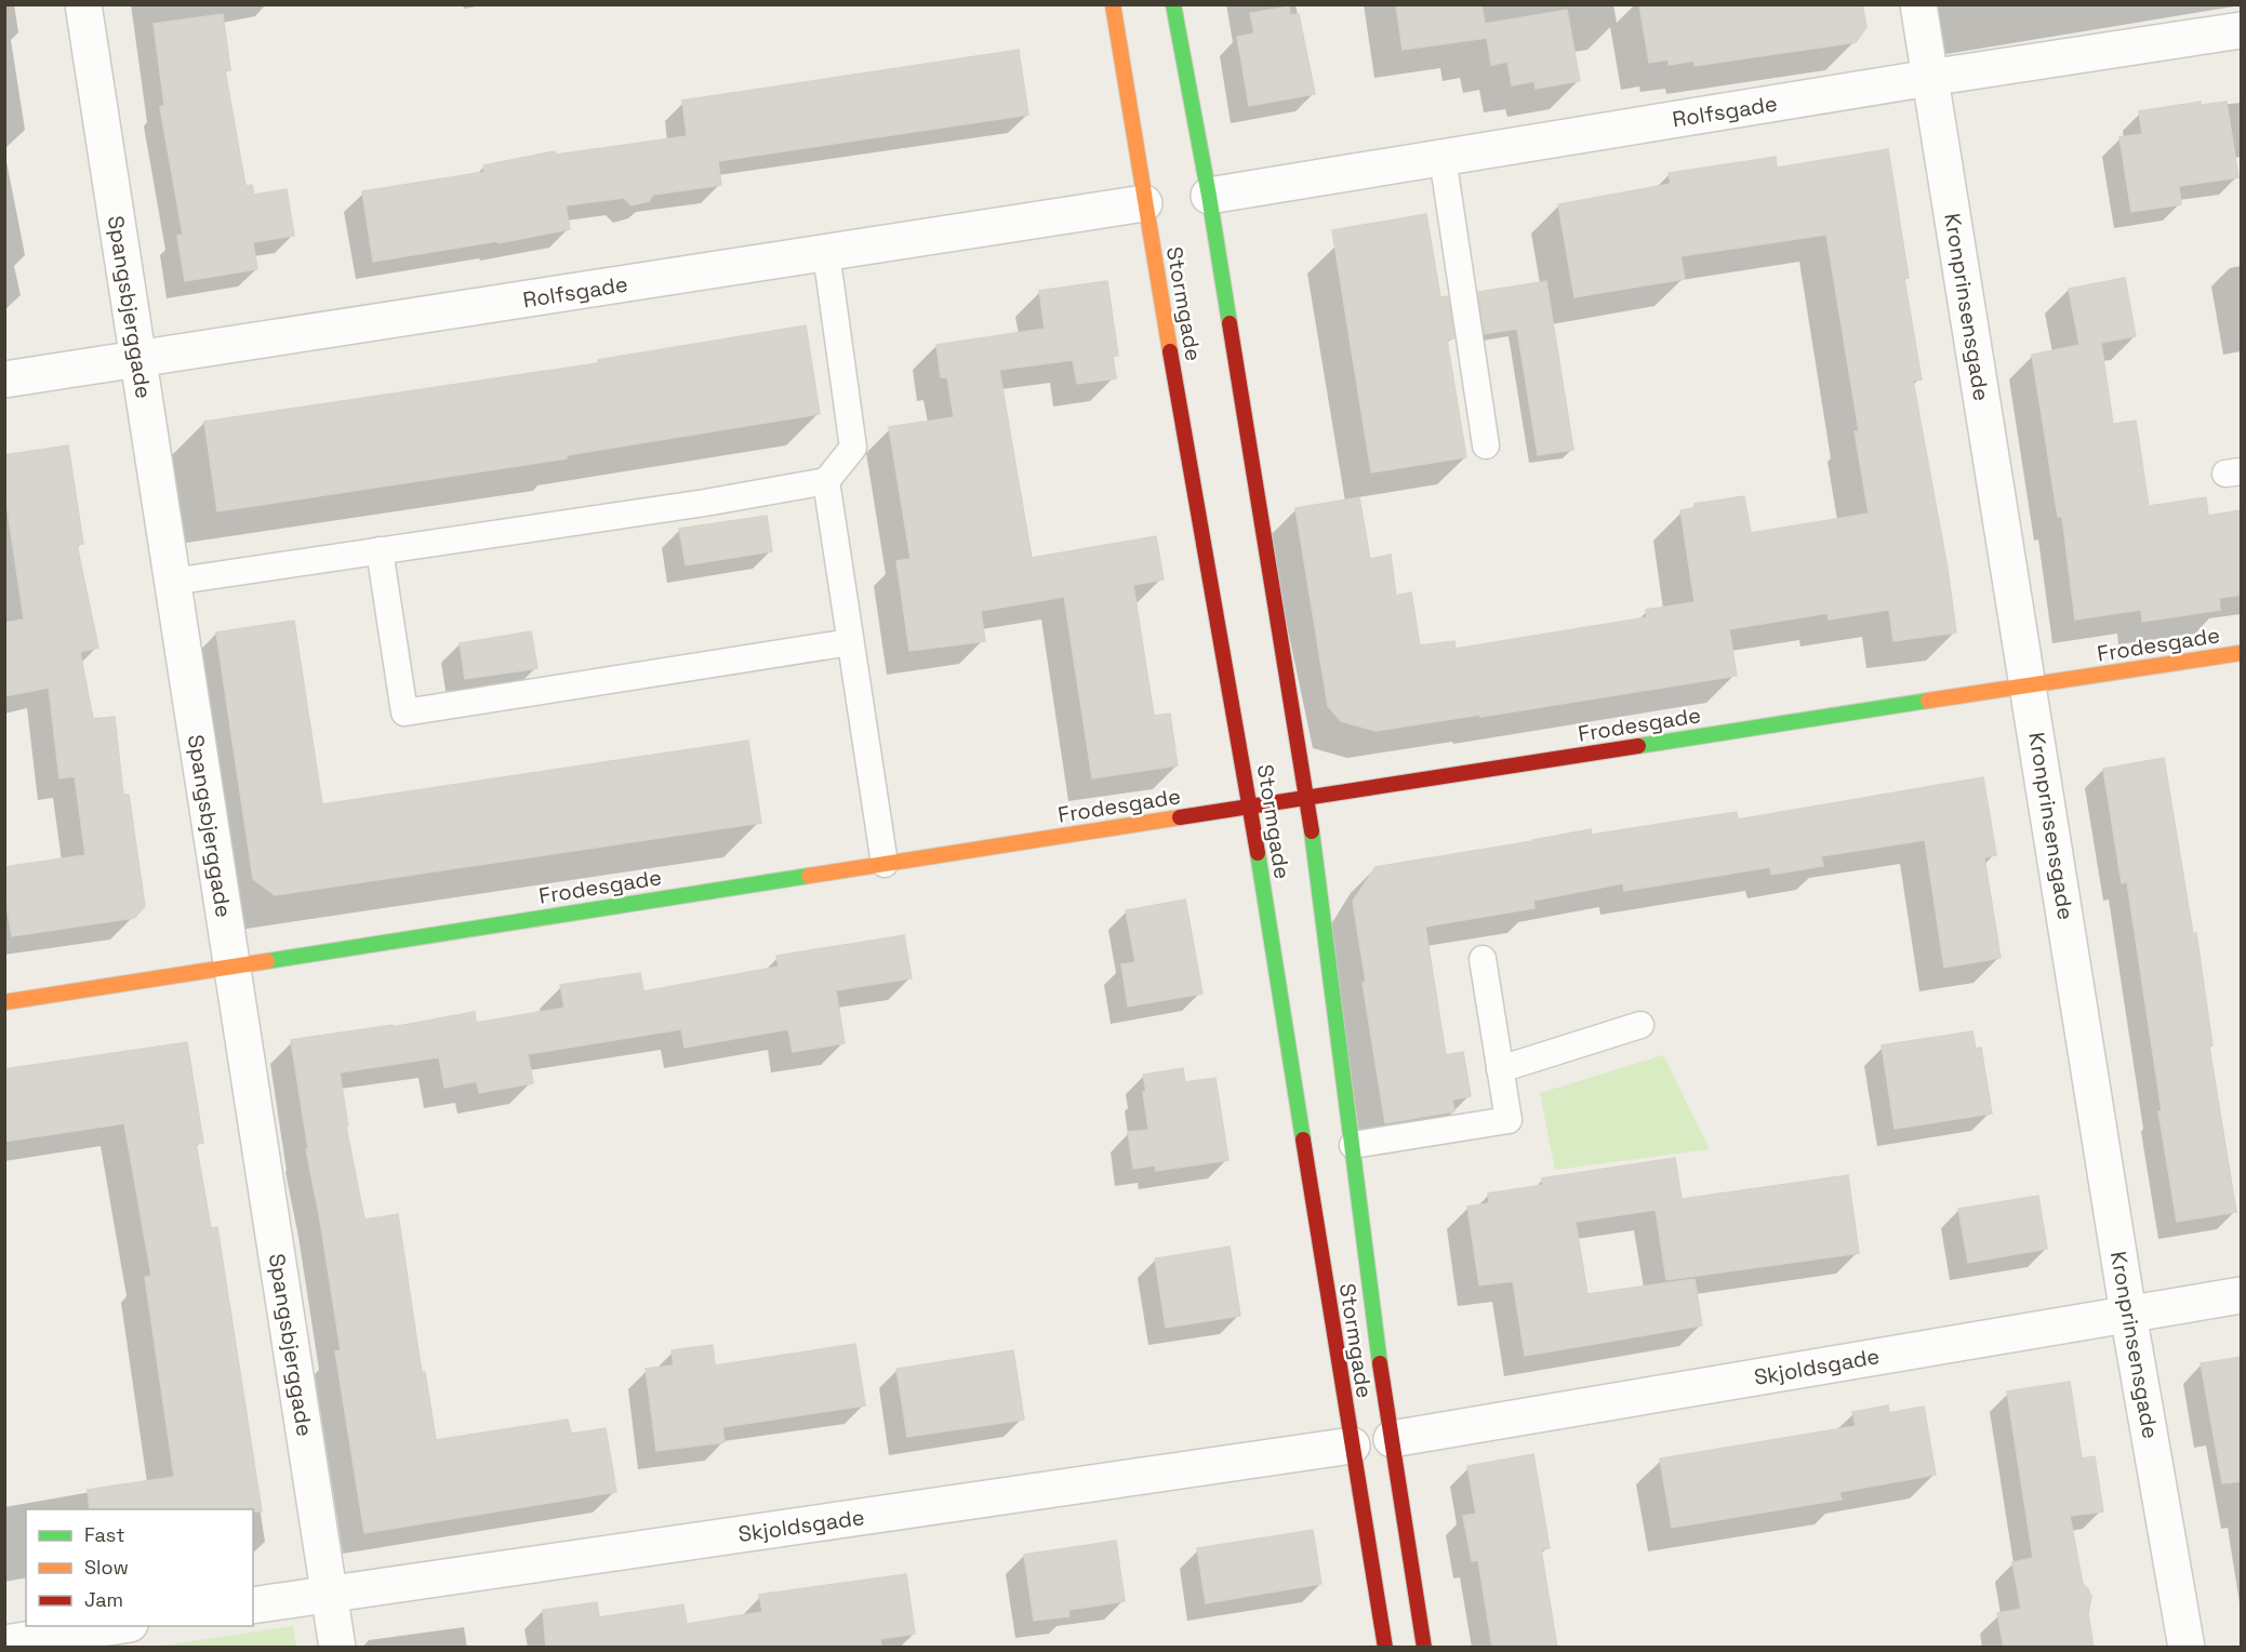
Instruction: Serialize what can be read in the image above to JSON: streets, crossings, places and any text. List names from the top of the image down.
{
  "streets": {
    "street": [
      "Rolfsgade",
      "Stormgade",
      "Spangsbjerggade",
      "Kronprinsensgade",
      "Frodesgade",
      "Skjoldsgade"
    ]
  },
  "crossings": [
    ["Rolfsgade", "Stormgade"],
    ["Rolfsgade", "Spangsbjerggade"],
    ["Rolfsgade", "Kronprinsensgade"],
    ["Stormgade", "Frodesgade"],
    ["Stormgade", "Skjoldsgade"],
    ["Spangsbjerggade", "Frodesgade"],
    ["Spangsbjerggade", "Skjoldsgade"],
    ["Kronprinsensgade", "Frodesgade"],
    ["Kronprinsensgade", "Skjoldsgade"]
  ],
  "legend": ["Fast", "Slow", "Jam"]
}
